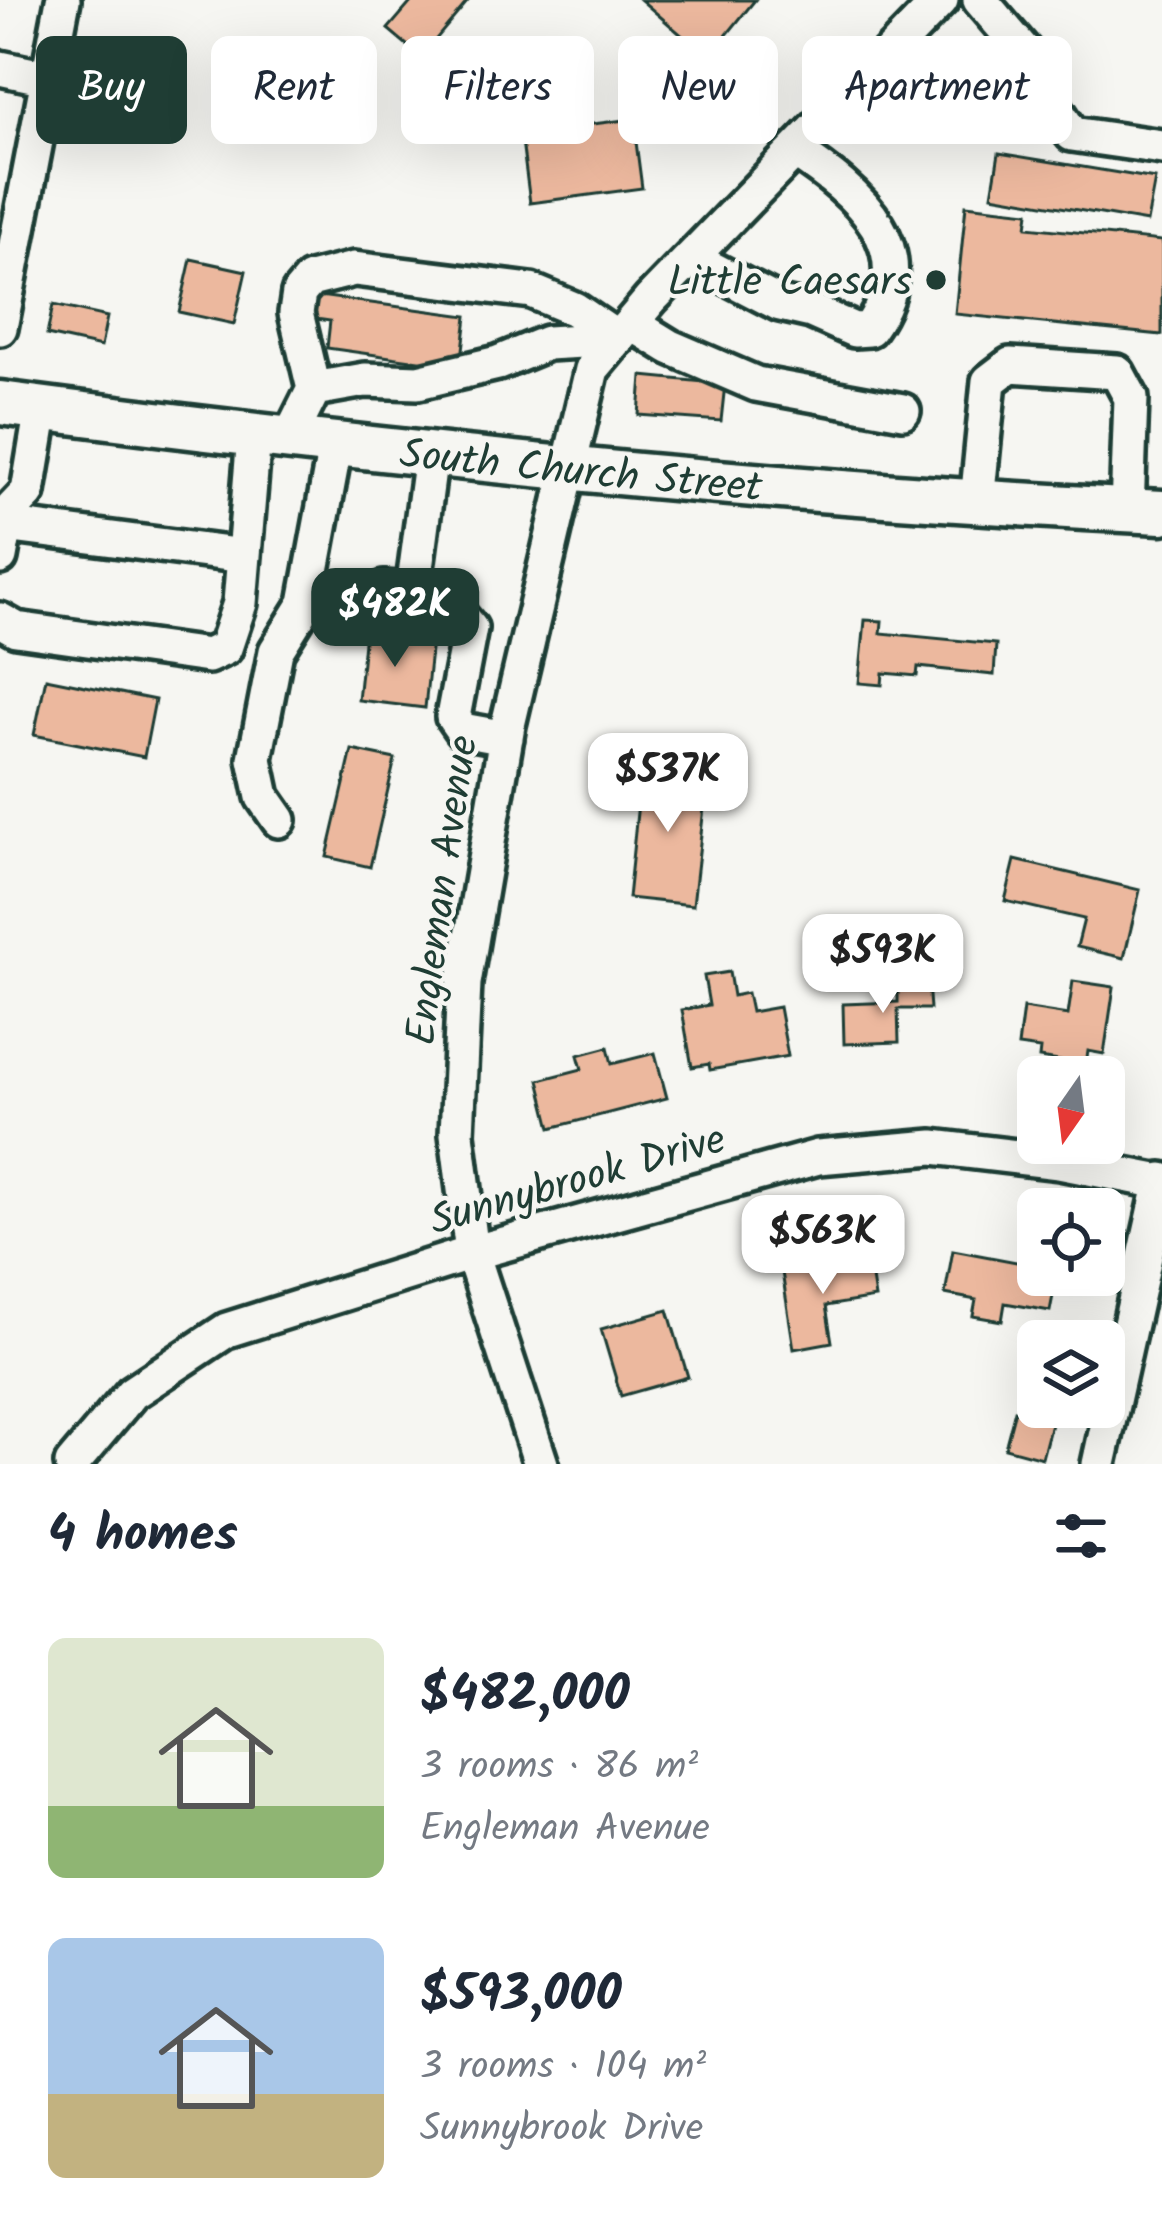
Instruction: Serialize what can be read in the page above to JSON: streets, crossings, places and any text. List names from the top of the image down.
{
  "streets": {
    "main road": ["South Church Street"],
    "street": ["Engleman Avenue", "Sunnybrook Drive"]
  },
  "crossings": [
    ["South Church Street", "Engleman Avenue"],
    ["Engleman Avenue", "Sunnybrook Drive"]
  ],
  "places": ["Little Caesars"],
  "north": "bottom",
  "page": {
    "chip": [
      "Buy",
      "Rent",
      "Filters",
      "New",
      "Apartment"
    ],
    "price": [
      "$482K",
      "$537K",
      "$593K",
      "$563K"
    ],
    "heading": "4 homes",
    "list": [
      {
        "name": "$482,000",
        "note": "3 rooms · 86 m² · Engleman Avenue"
      },
      {
        "name": "$593,000",
        "note": "3 rooms · 104 m² · Sunnybrook Drive"
      }
    ]
  }
}
